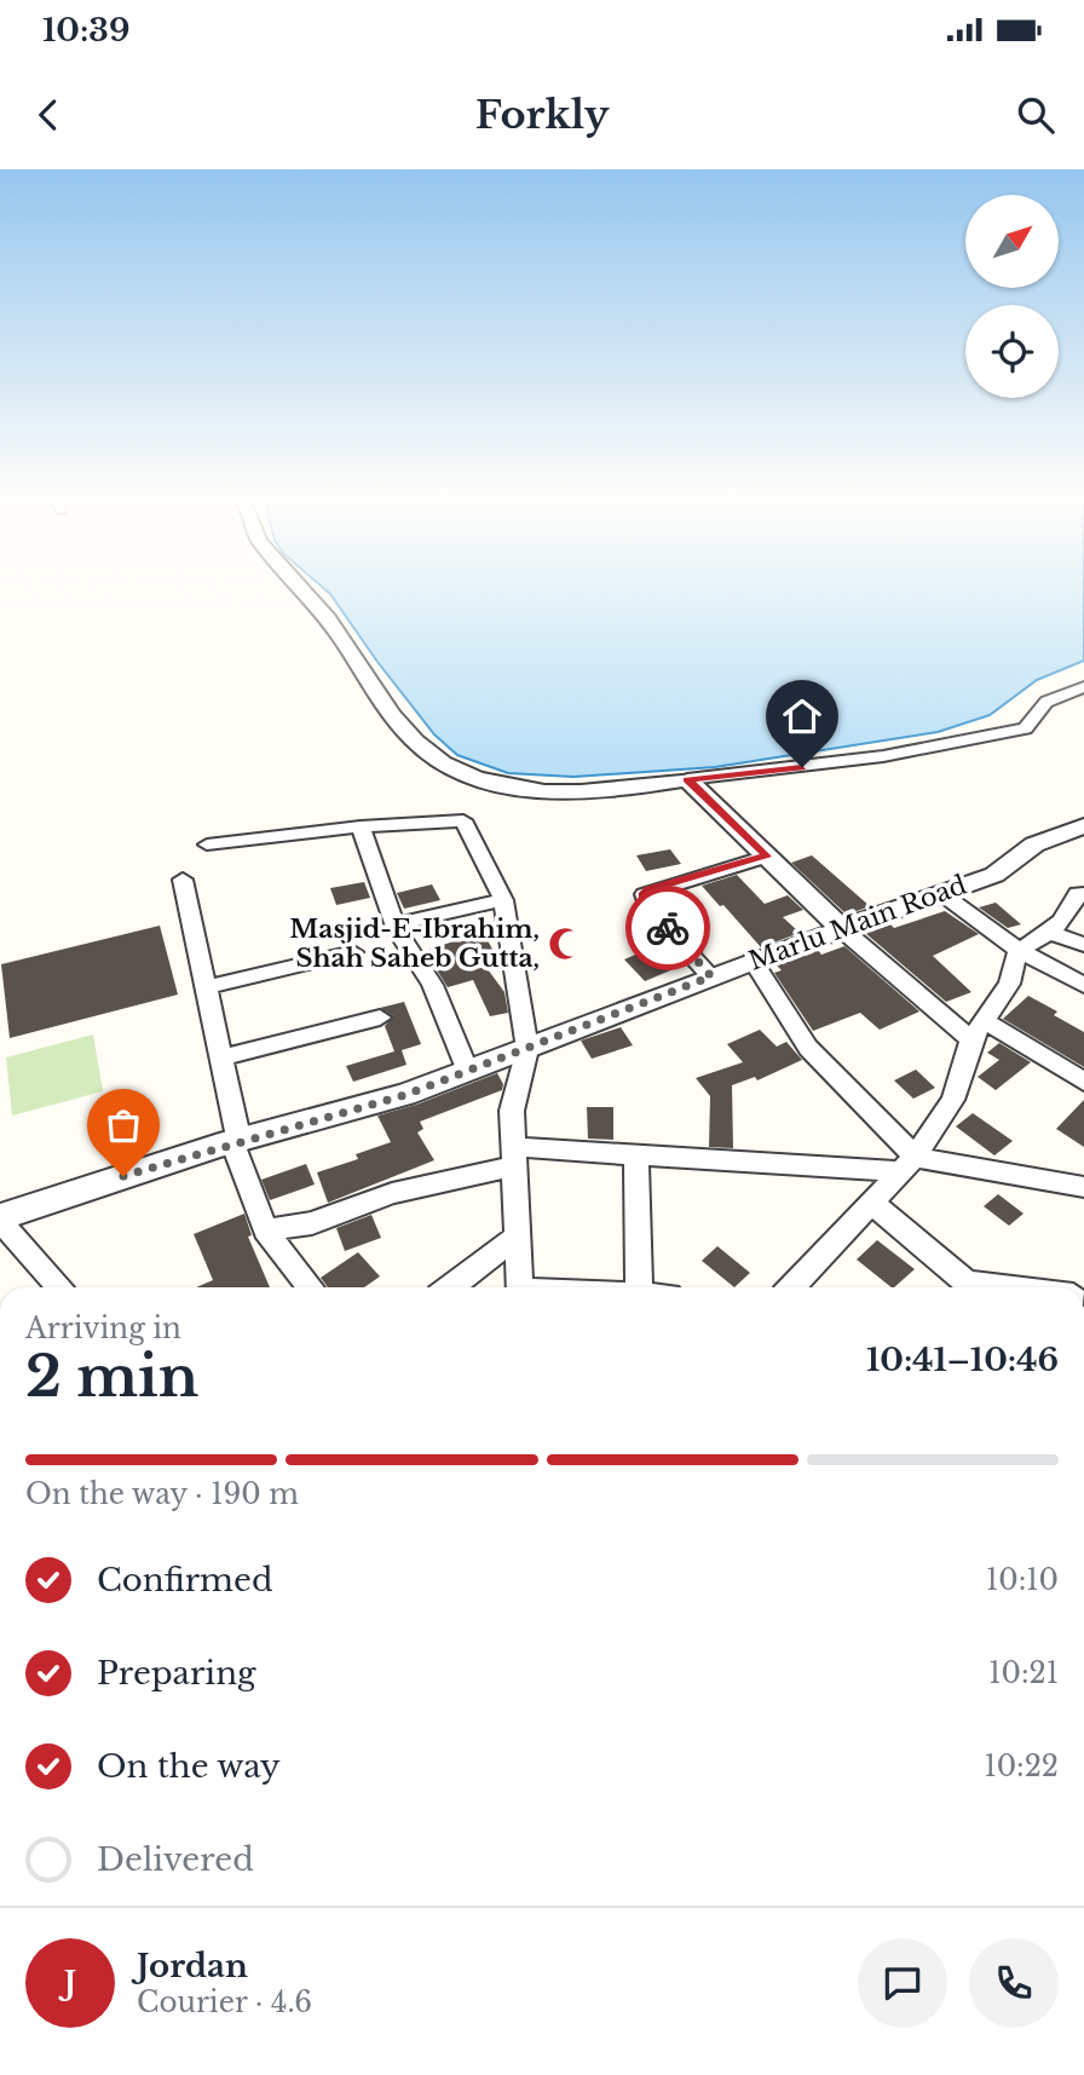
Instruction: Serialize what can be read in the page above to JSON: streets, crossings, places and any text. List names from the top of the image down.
{
  "streets": {
    "street": ["Marlu Main Road"]
  },
  "places": {
    "mosque": ["Masjid-E-Ibrahim, Shah Saheb Gutta,"]
  },
  "north": "top right",
  "page": {
    "status": "10:39",
    "header": "Forkly",
    "heading": ["2 min", "Arriving in", "10:41–10:46"],
    "panel": ["Jordan", "Courier · 4.6"],
    "bar": "On the way · 190 m",
    "list": [
      ["Confirmed", "10:10"],
      ["Preparing", "10:21"],
      ["On the way", "10:22"],
      "Delivered"
    ],
    "round": "J"
  }
}
